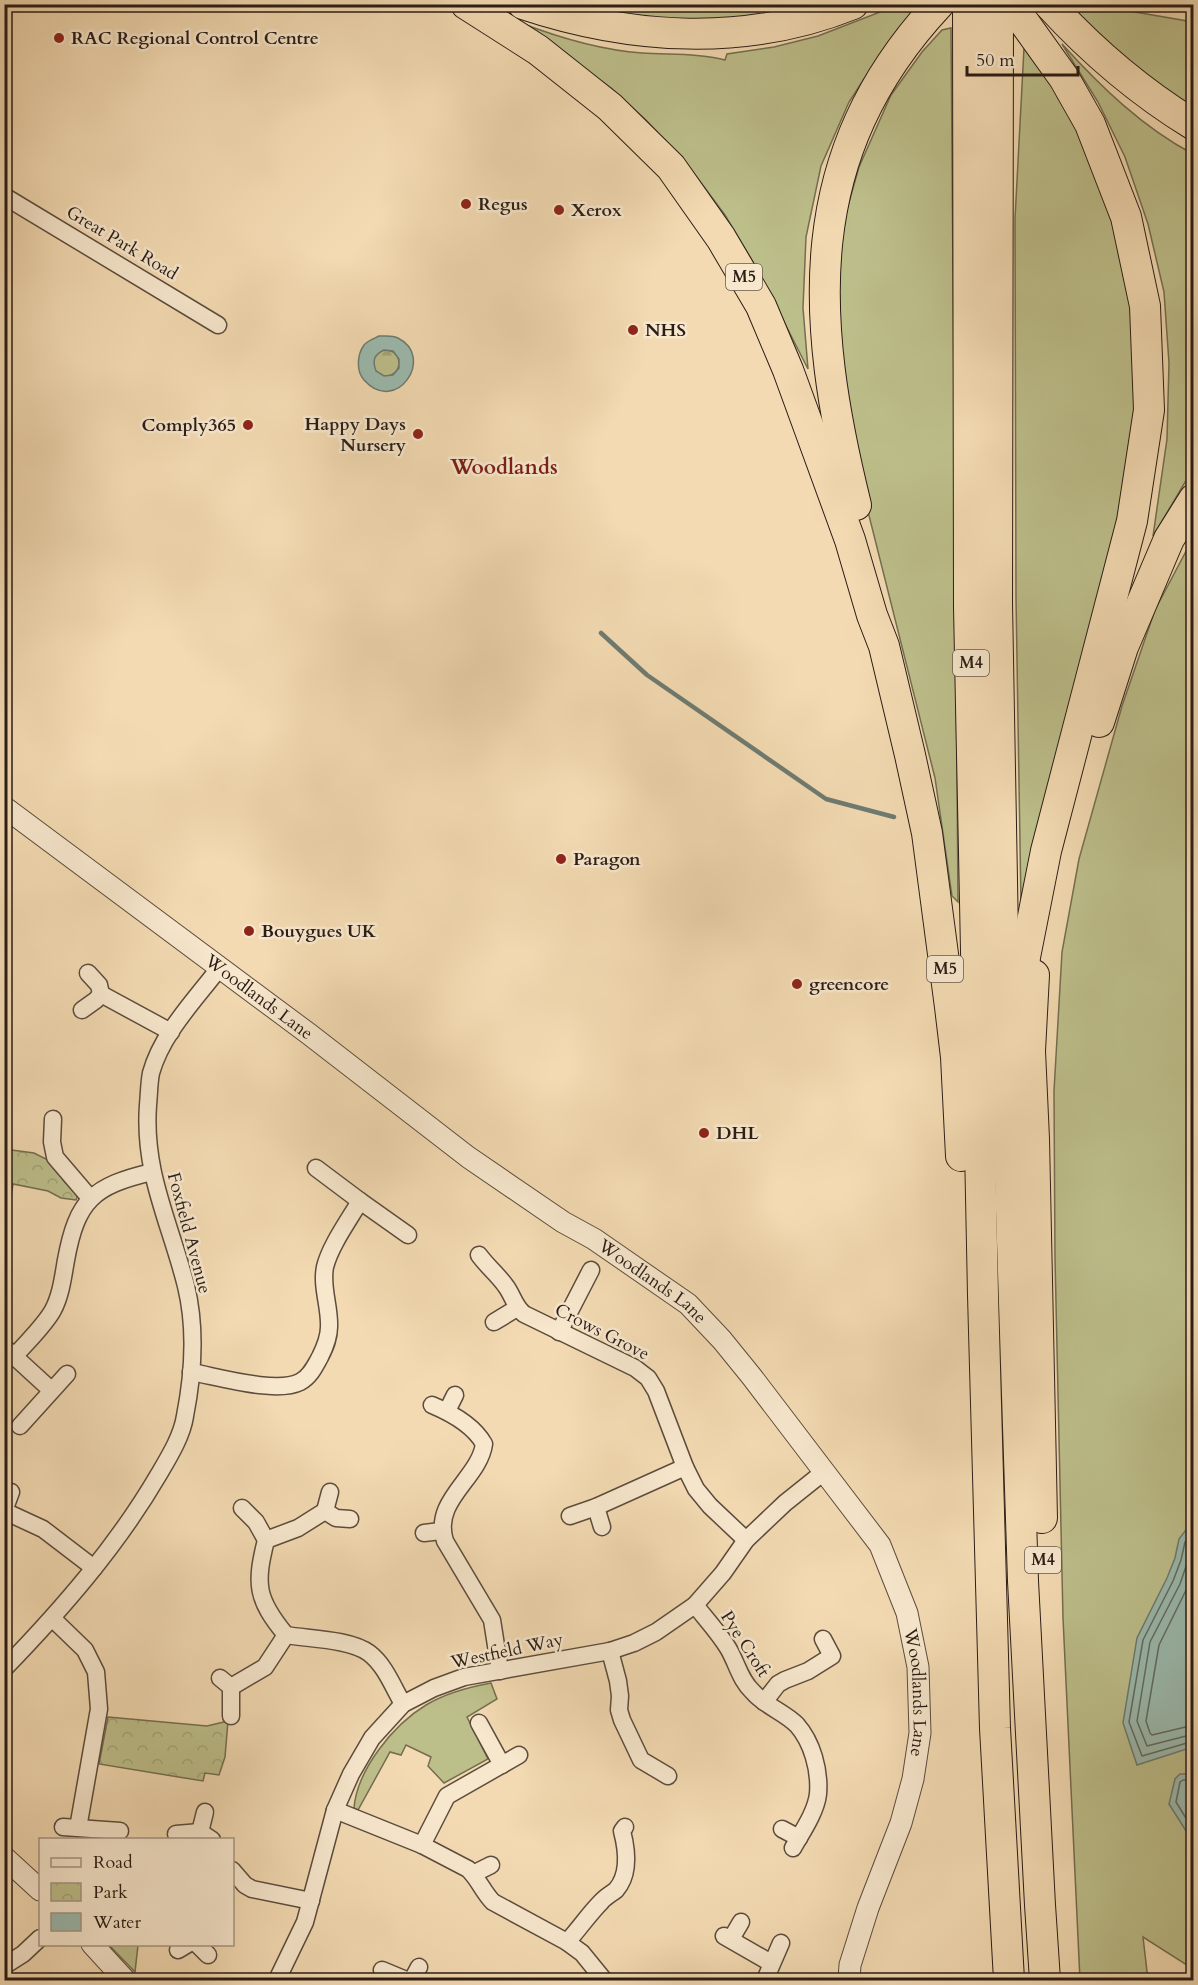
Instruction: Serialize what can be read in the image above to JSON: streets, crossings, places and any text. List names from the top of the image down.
{
  "streets": {
    "highway": ["M5", "M4"],
    "street": [
      "Great Park Road",
      "Woodlands Lane",
      "Foxfield Avenue",
      "Crows Grove",
      "Pye Croft",
      "Westfield Way"
    ]
  },
  "crossings": [
    ["M5", "M4"],
    ["Woodlands Lane", "Foxfield Avenue"],
    ["Woodlands Lane", "Westfield Way"],
    ["Crows Grove", "Westfield Way"],
    ["Pye Croft", "Westfield Way"]
  ],
  "districts": ["Woodlands"],
  "places": [
    "RAC Regional Control Centre",
    "Regus",
    "Xerox",
    "NHS",
    "Comply365",
    "Happy Days Nursery",
    "Paragon",
    "Bouygues UK",
    "greencore",
    "DHL"
  ],
  "legend": ["Road", "Park", "Water"],
  "scale_bar": "50 m"
}
